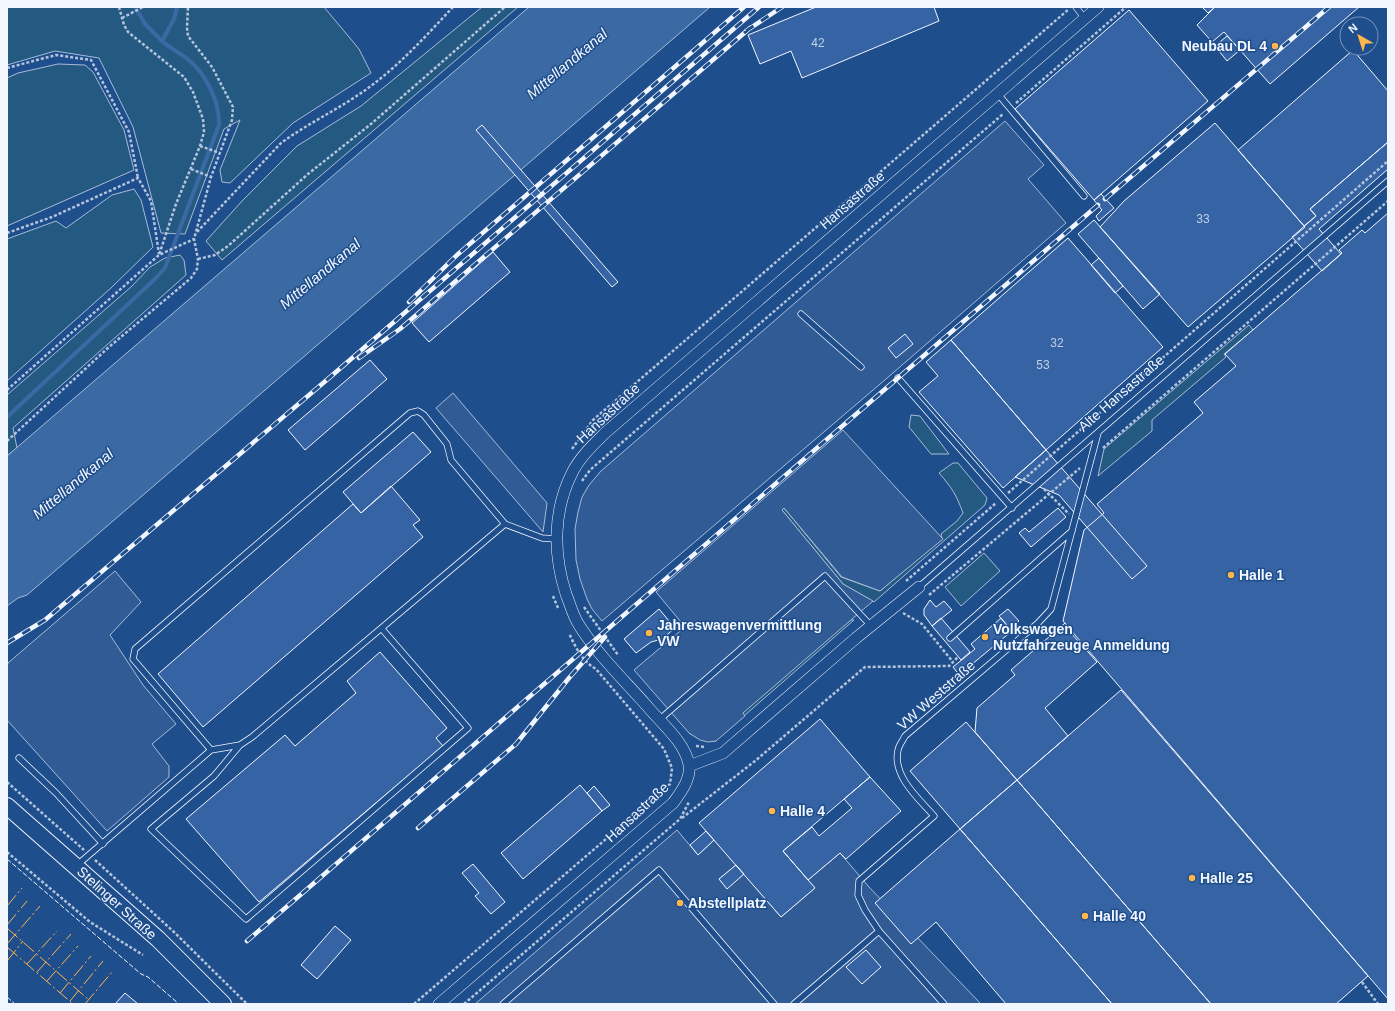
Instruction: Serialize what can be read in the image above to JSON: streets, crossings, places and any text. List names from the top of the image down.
{
  "streets": {
    "main road": ["Stelinger Straße"],
    "street": ["Hansastraße", "Alte Hansastraße"],
    "lane": ["VW Weststraße"]
  },
  "crossings": [
    ["Hansastraße", "Alte Hansastraße"],
    ["Alte Hansastraße", "VW Weststraße"]
  ],
  "water": ["Mittellandkanal"],
  "places": [
    "Neubau DL 4",
    "Halle 1",
    "Jahreswagenvermittlung VW",
    "Volkswagen Nutzfahrzeuge Anmeldung",
    "Halle 4",
    "Halle 25",
    "Abstellplatz",
    "Halle 40"
  ],
  "house_numbers": [
    "42",
    "33",
    "32",
    "53"
  ],
  "north": "top left"
}
